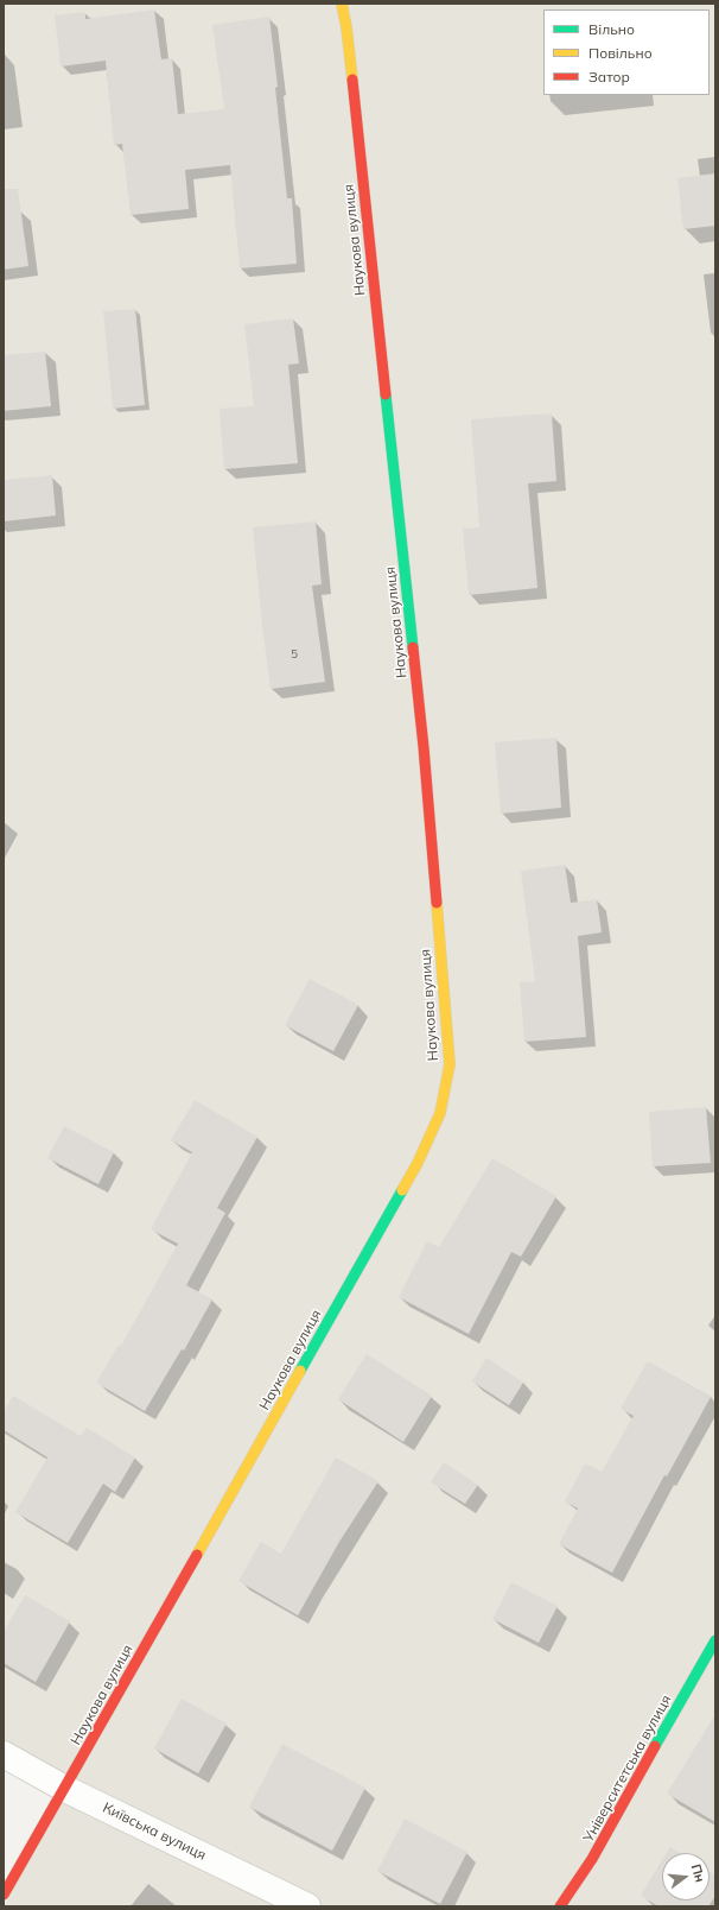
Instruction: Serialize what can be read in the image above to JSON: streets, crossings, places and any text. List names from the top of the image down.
{
  "streets": {
    "street": ["Наукова вулиця", "Університетська вулиця", "Київська вулиця"]
  },
  "crossings": [
    ["Наукова вулиця", "Київська вулиця"]
  ],
  "house_numbers": ["5"],
  "legend": ["Вільно", "Повільно", "Затор"],
  "north": "right"
}
